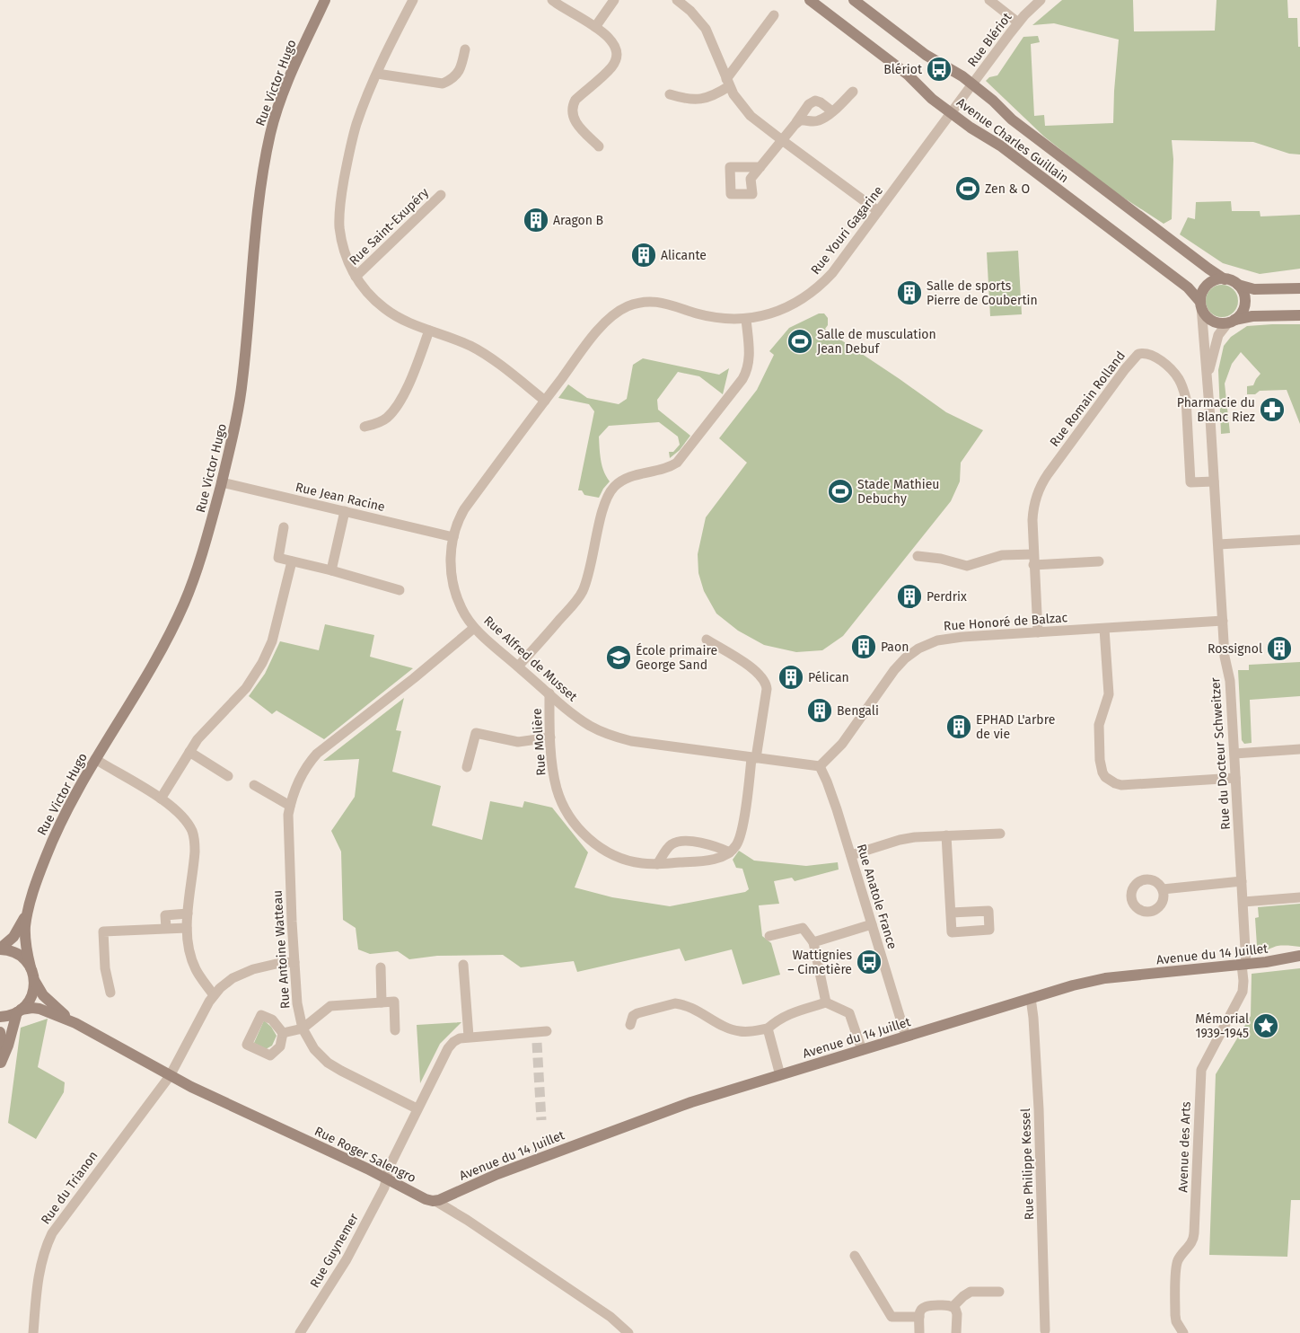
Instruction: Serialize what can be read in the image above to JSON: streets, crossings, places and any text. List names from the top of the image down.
{
  "streets": {
    "street": [
      "Rue Blériot",
      "Rue Victor Hugo",
      "Avenue Charles Guillain",
      "Rue Saint-Exupéry",
      "Rue Youri Gagarine",
      "Rue Romain Rolland",
      "Rue Jean Racine",
      "Rue Honoré de Balzac",
      "Rue Alfred de Musset",
      "Rue Molière",
      "Rue du Docteur Schweitzer",
      "Rue Anatole France",
      "Rue Antoine Watteau",
      "Avenue du 14 Juillet",
      "Avenue des Arts",
      "Rue Roger Salengro",
      "Rue Philippe Kessel",
      "Rue du Trianon",
      "Rue Guynemer"
    ]
  },
  "crossings": [
    ["Rue Blériot", "Avenue Charles Guillain"],
    ["Rue Blériot", "Rue Youri Gagarine"],
    ["Rue Victor Hugo", "Rue Jean Racine"],
    ["Rue Victor Hugo", "Rue Roger Salengro"],
    ["Avenue Charles Guillain", "Rue Youri Gagarine"],
    ["Avenue Charles Guillain", "Rue du Docteur Schweitzer"],
    ["Rue Saint-Exupéry", "Rue Youri Gagarine"],
    ["Rue Saint-Exupéry", "Rue Alfred de Musset"],
    ["Rue Youri Gagarine", "Rue Alfred de Musset"],
    ["Rue Romain Rolland", "Rue Honoré de Balzac"],
    ["Rue Romain Rolland", "Rue du Docteur Schweitzer"],
    ["Rue Jean Racine", "Rue Alfred de Musset"],
    ["Rue Honoré de Balzac", "Rue Alfred de Musset"],
    ["Rue Honoré de Balzac", "Rue du Docteur Schweitzer"],
    ["Rue Honoré de Balzac", "Rue Anatole France"],
    ["Rue Alfred de Musset", "Rue Molière"],
    ["Rue Alfred de Musset", "Rue Anatole France"],
    ["Rue Alfred de Musset", "Rue Antoine Watteau"],
    ["Rue du Docteur Schweitzer", "Avenue du 14 Juillet"],
    ["Rue du Docteur Schweitzer", "Avenue des Arts"],
    ["Rue Anatole France", "Avenue du 14 Juillet"],
    ["Rue Antoine Watteau", "Rue du Trianon"],
    ["Rue Antoine Watteau", "Rue Guynemer"],
    ["Avenue du 14 Juillet", "Avenue des Arts"],
    ["Avenue du 14 Juillet", "Rue Roger Salengro"],
    ["Avenue du 14 Juillet", "Rue Philippe Kessel"],
    ["Rue Roger Salengro", "Rue du Trianon"],
    ["Rue Roger Salengro", "Rue Guynemer"]
  ],
  "places": {
    "bus stop": ["Blériot", "Wattignies – Cimetière"],
    "sports": ["Zen & O", "Salle de musculation Jean Debuf", "Stade Mathieu Debuchy"],
    "building": [
      "Aragon B",
      "Alicante",
      "Salle de sports Pierre de Coubertin",
      "Perdrix",
      "Paon",
      "Rossignol",
      "Pélican",
      "Bengali",
      "EPHAD L'arbre de vie"
    ],
    "pharmacy": ["Pharmacie du Blanc Riez"],
    "school or university": ["École primaire George Sand"],
    "place": ["Mémorial 1939-1945"]
  }
}
